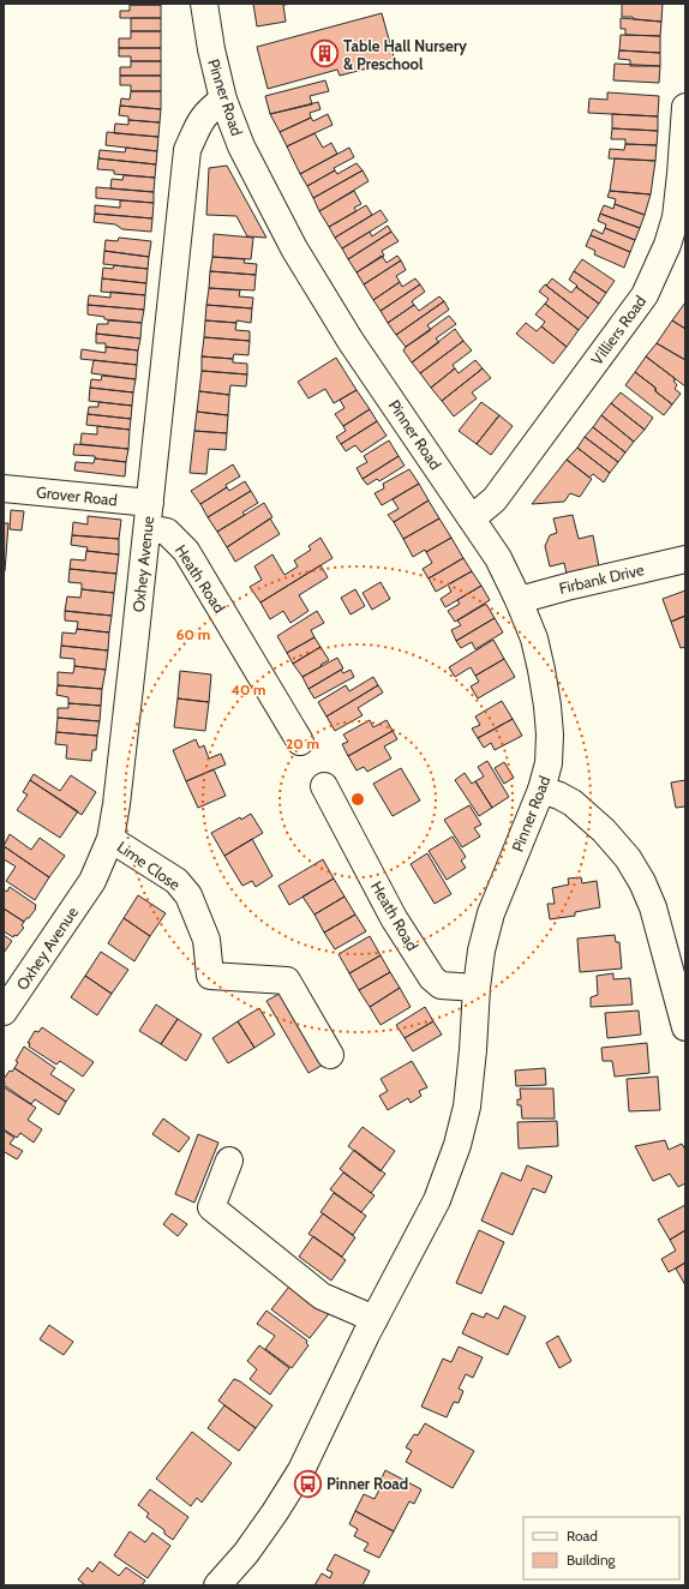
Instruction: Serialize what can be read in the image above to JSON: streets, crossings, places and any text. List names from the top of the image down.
{
  "streets": {
    "street": [
      "Pinner Road",
      "Villiers Road",
      "Grover Road",
      "Oxhey Avenue",
      "Heath Road",
      "Firbank Drive",
      "Lime Close"
    ]
  },
  "crossings": [
    ["Pinner Road", "Villiers Road"],
    ["Pinner Road", "Oxhey Avenue"],
    ["Pinner Road", "Heath Road"],
    ["Pinner Road", "Firbank Drive"],
    ["Grover Road", "Oxhey Avenue"],
    ["Grover Road", "Heath Road"],
    ["Oxhey Avenue", "Heath Road"],
    ["Oxhey Avenue", "Lime Close"]
  ],
  "places": {
    "building": ["Table Hall Nursery & Preschool"],
    "bus stop": ["Pinner Road"]
  },
  "legend": ["Road", "Building"],
  "rings": ["60 m", "40 m", "20 m"]
}
